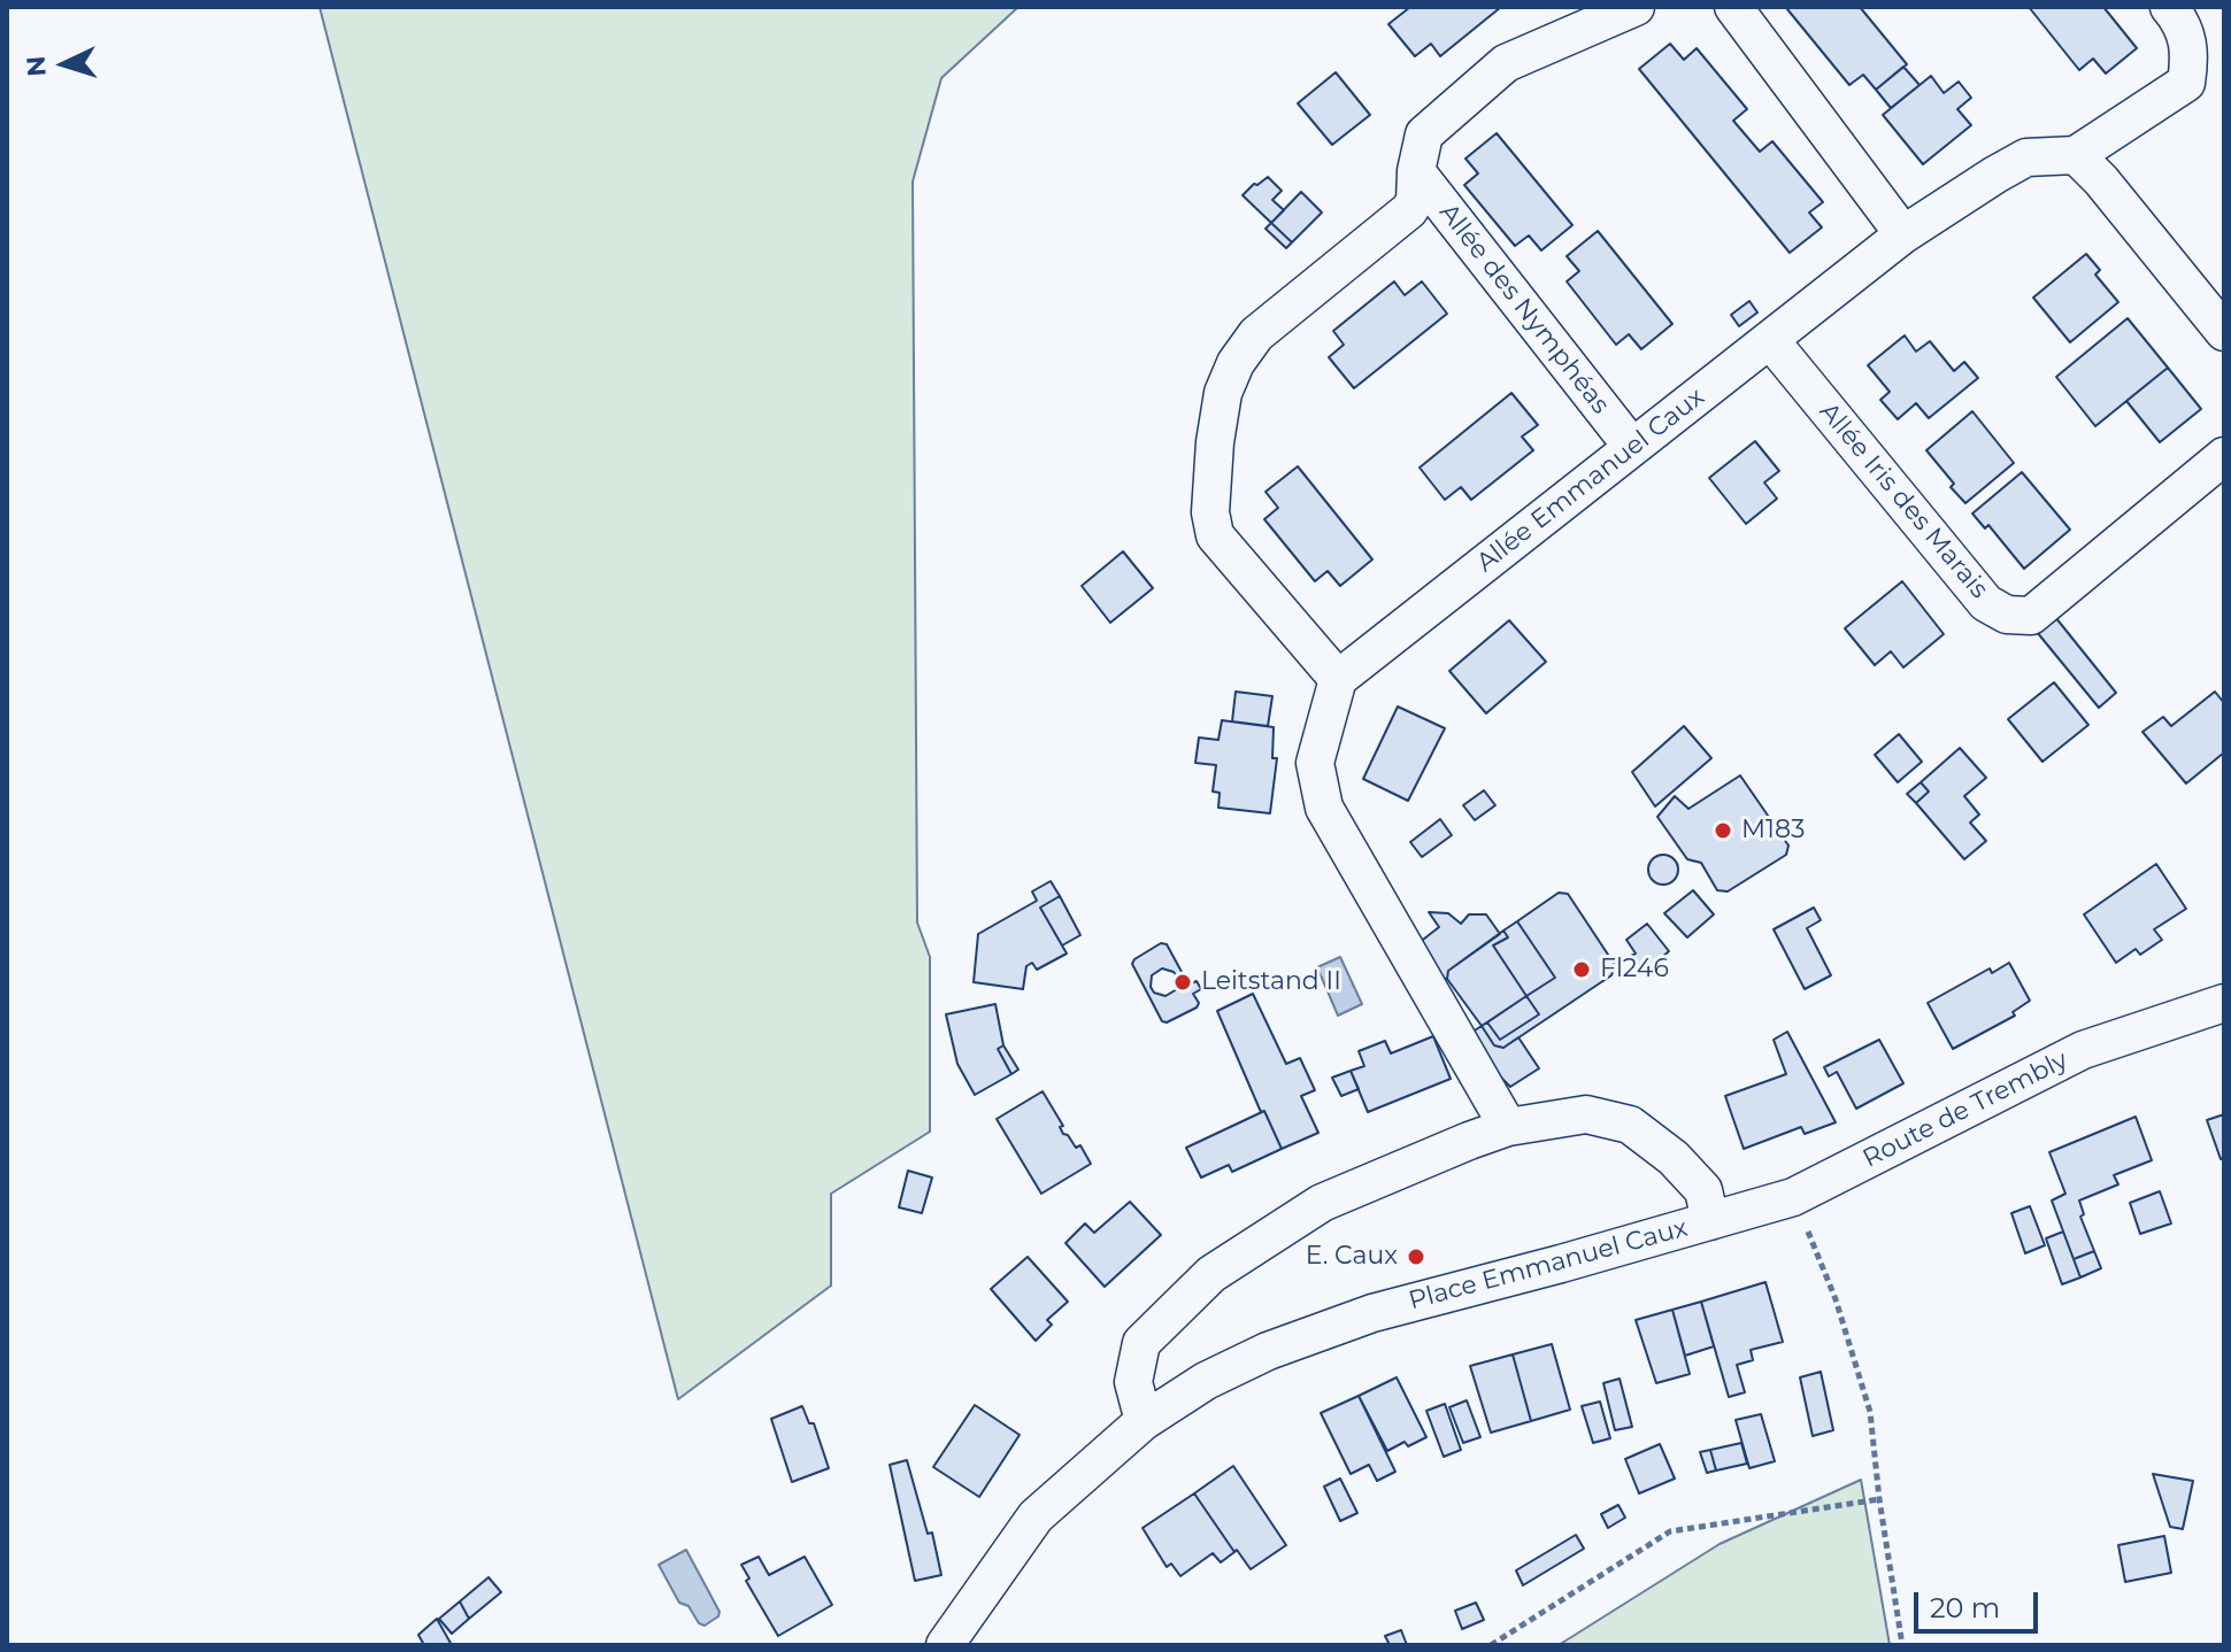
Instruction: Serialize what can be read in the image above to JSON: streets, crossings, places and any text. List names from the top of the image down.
{
  "streets": {
    "street": [
      "Allée des Nymphéas",
      "Allée Emmanuel Caux",
      "Allée Iris des Marais",
      "Route de Trembly",
      "Place Emmanuel Caux"
    ]
  },
  "crossings": [
    ["Allée des Nymphéas", "Allée Emmanuel Caux"],
    ["Allée Emmanuel Caux", "Allée Iris des Marais"],
    ["Route de Trembly", "Place Emmanuel Caux"]
  ],
  "places": [
    "M183",
    "Fl246",
    "Leitstand II",
    "E. Caux"
  ],
  "scale_bar": "20 m",
  "north": "left"
}
